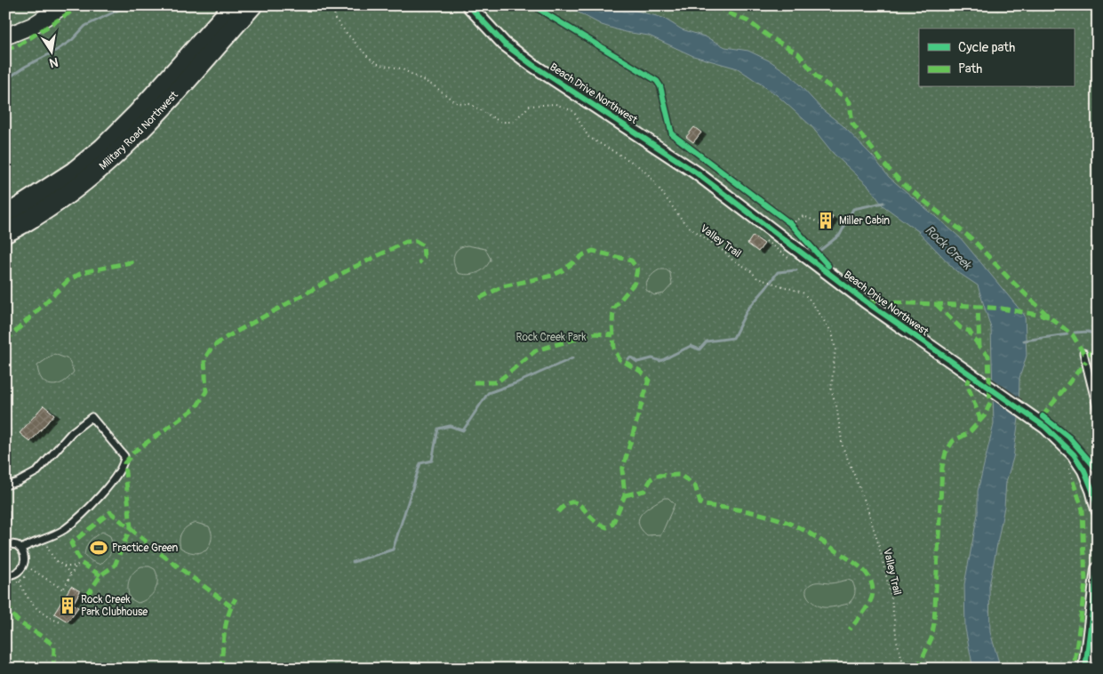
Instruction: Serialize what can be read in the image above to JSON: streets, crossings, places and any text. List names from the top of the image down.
{
  "streets": {
    "main road": ["Military Road Northwest"],
    "street": ["Beach Drive Northwest"],
    "path": ["Valley Trail"]
  },
  "water": ["Rock Creek"],
  "parks": ["Rock Creek Park"],
  "places": {
    "building": ["Miller Cabin", "Rock Creek Park Clubhouse"],
    "sports": ["Practice Green"]
  },
  "legend": ["Cycle path", "Path"],
  "north": "bottom"
}
